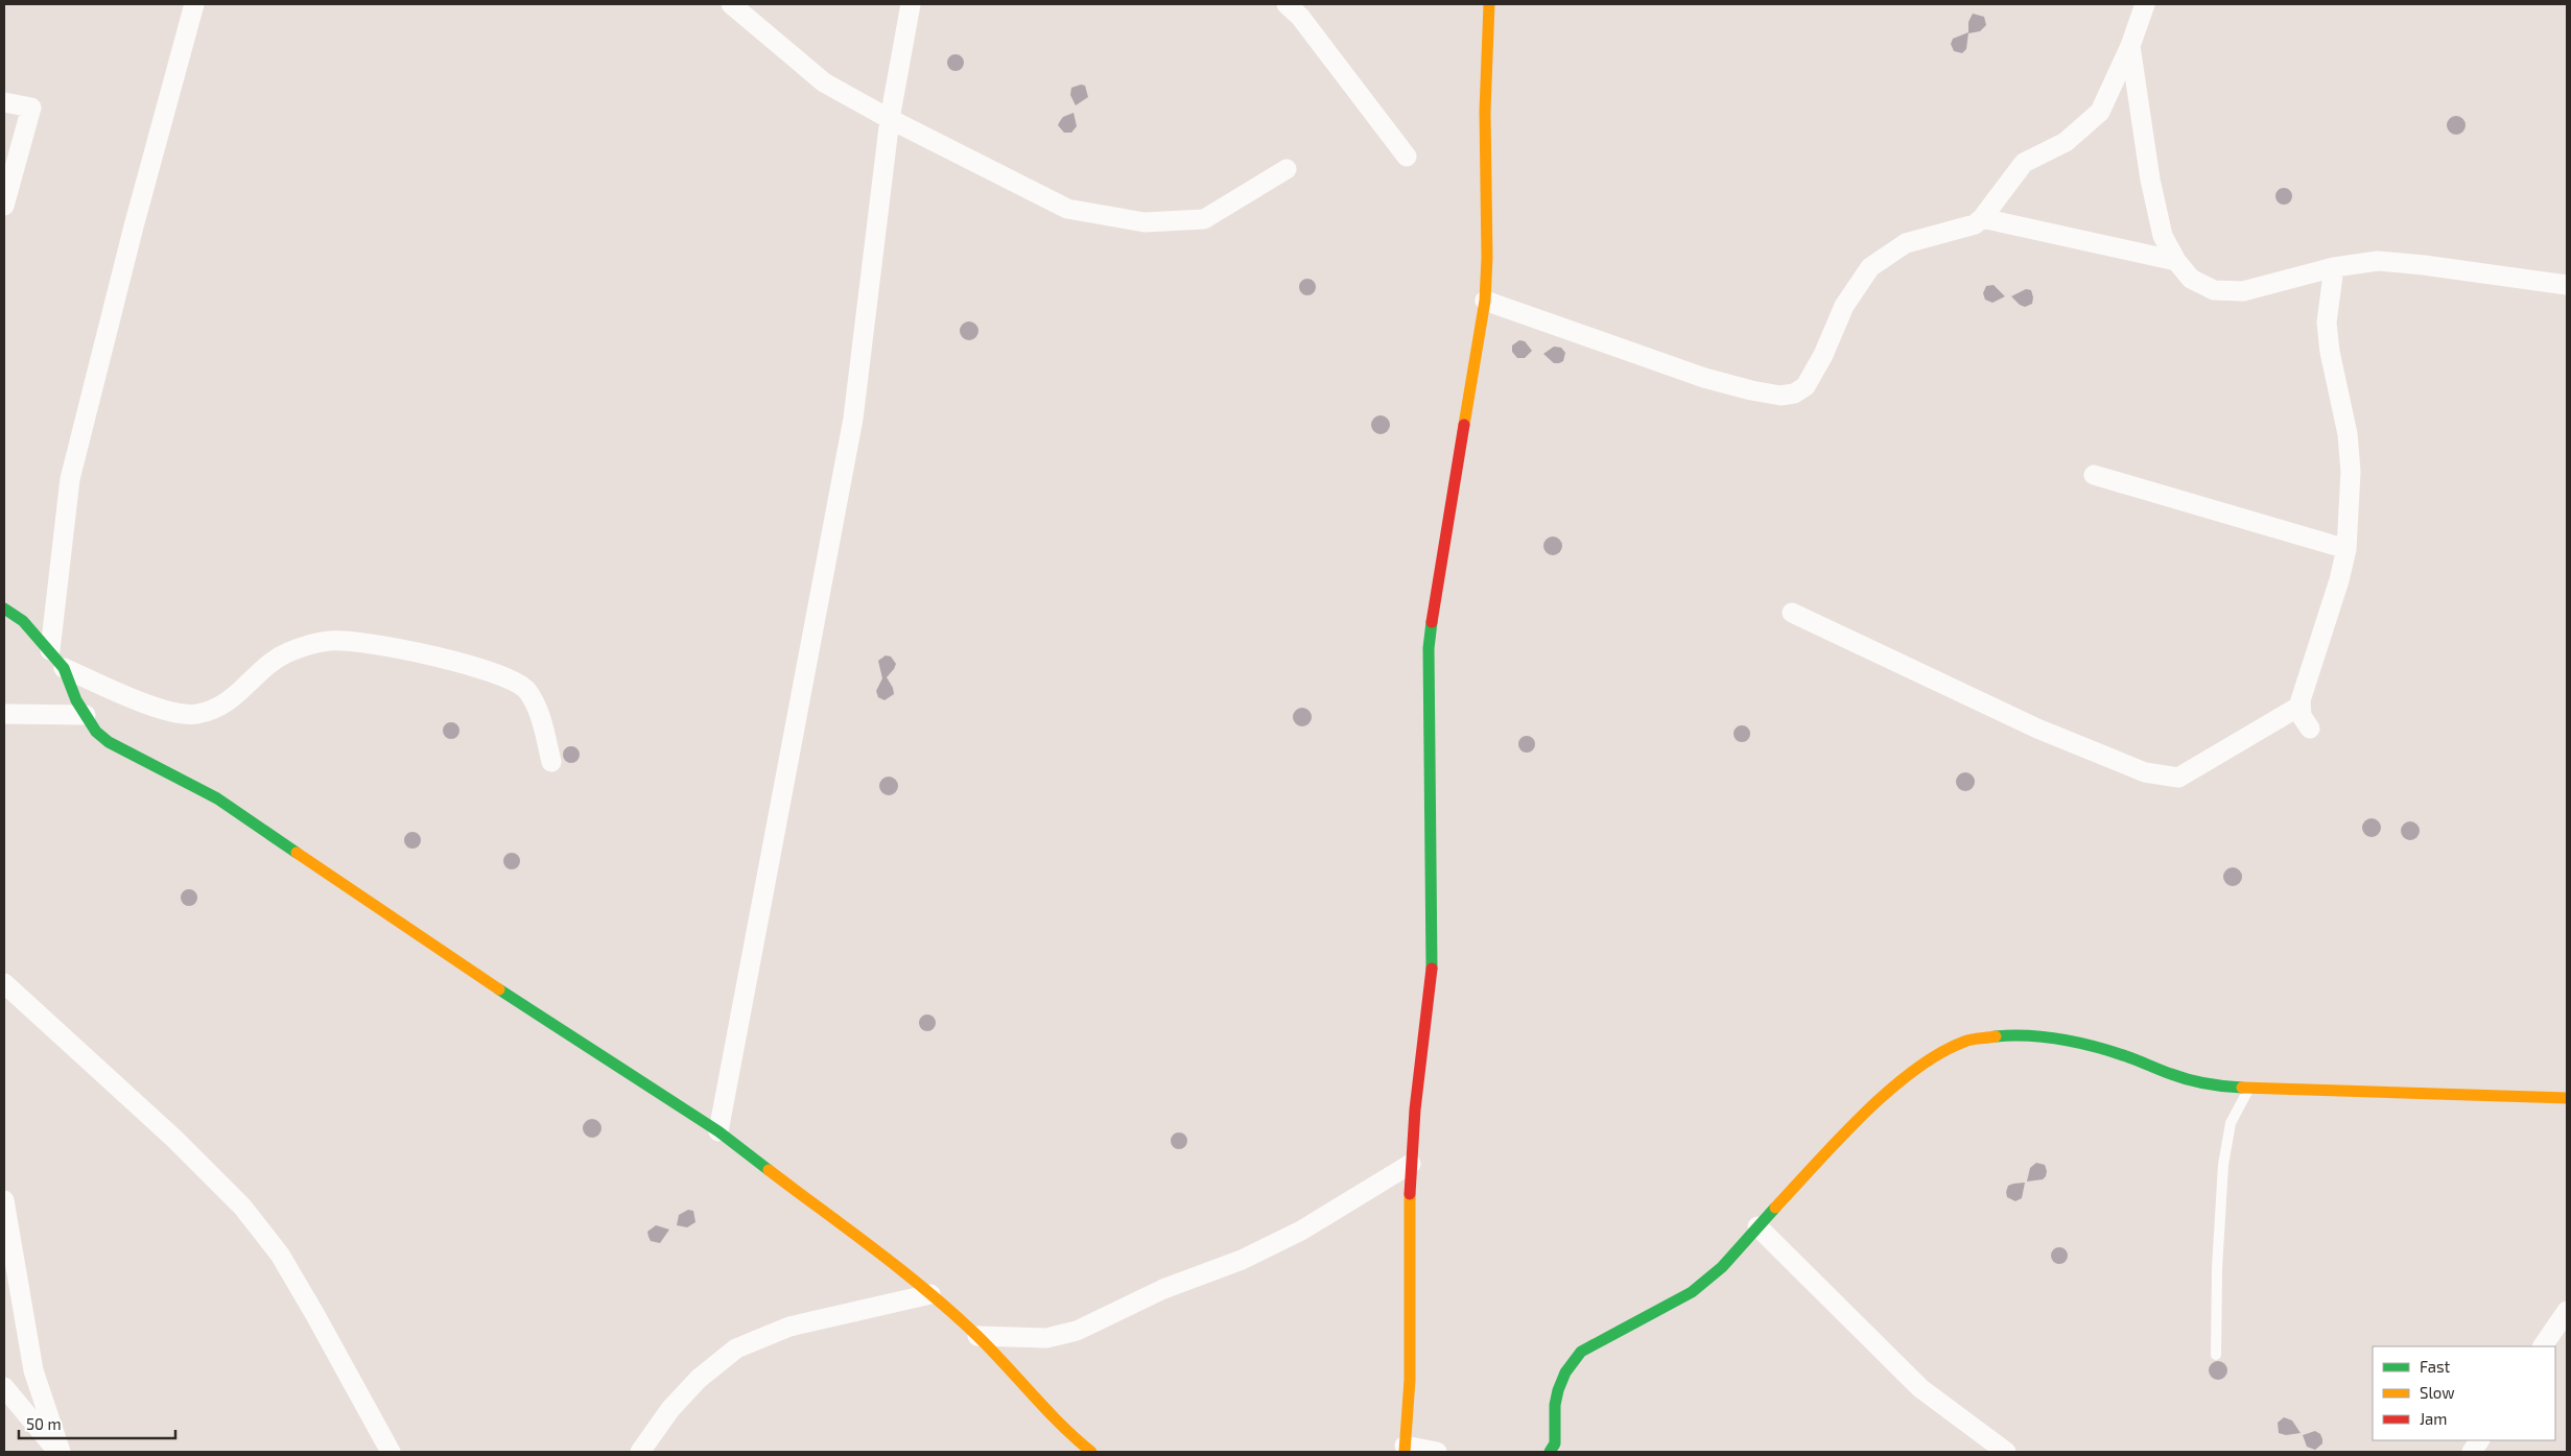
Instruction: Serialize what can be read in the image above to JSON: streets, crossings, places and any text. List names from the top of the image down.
{
  "legend": ["Fast", "Slow", "Jam"],
  "scale_bar": "50 m"
}
